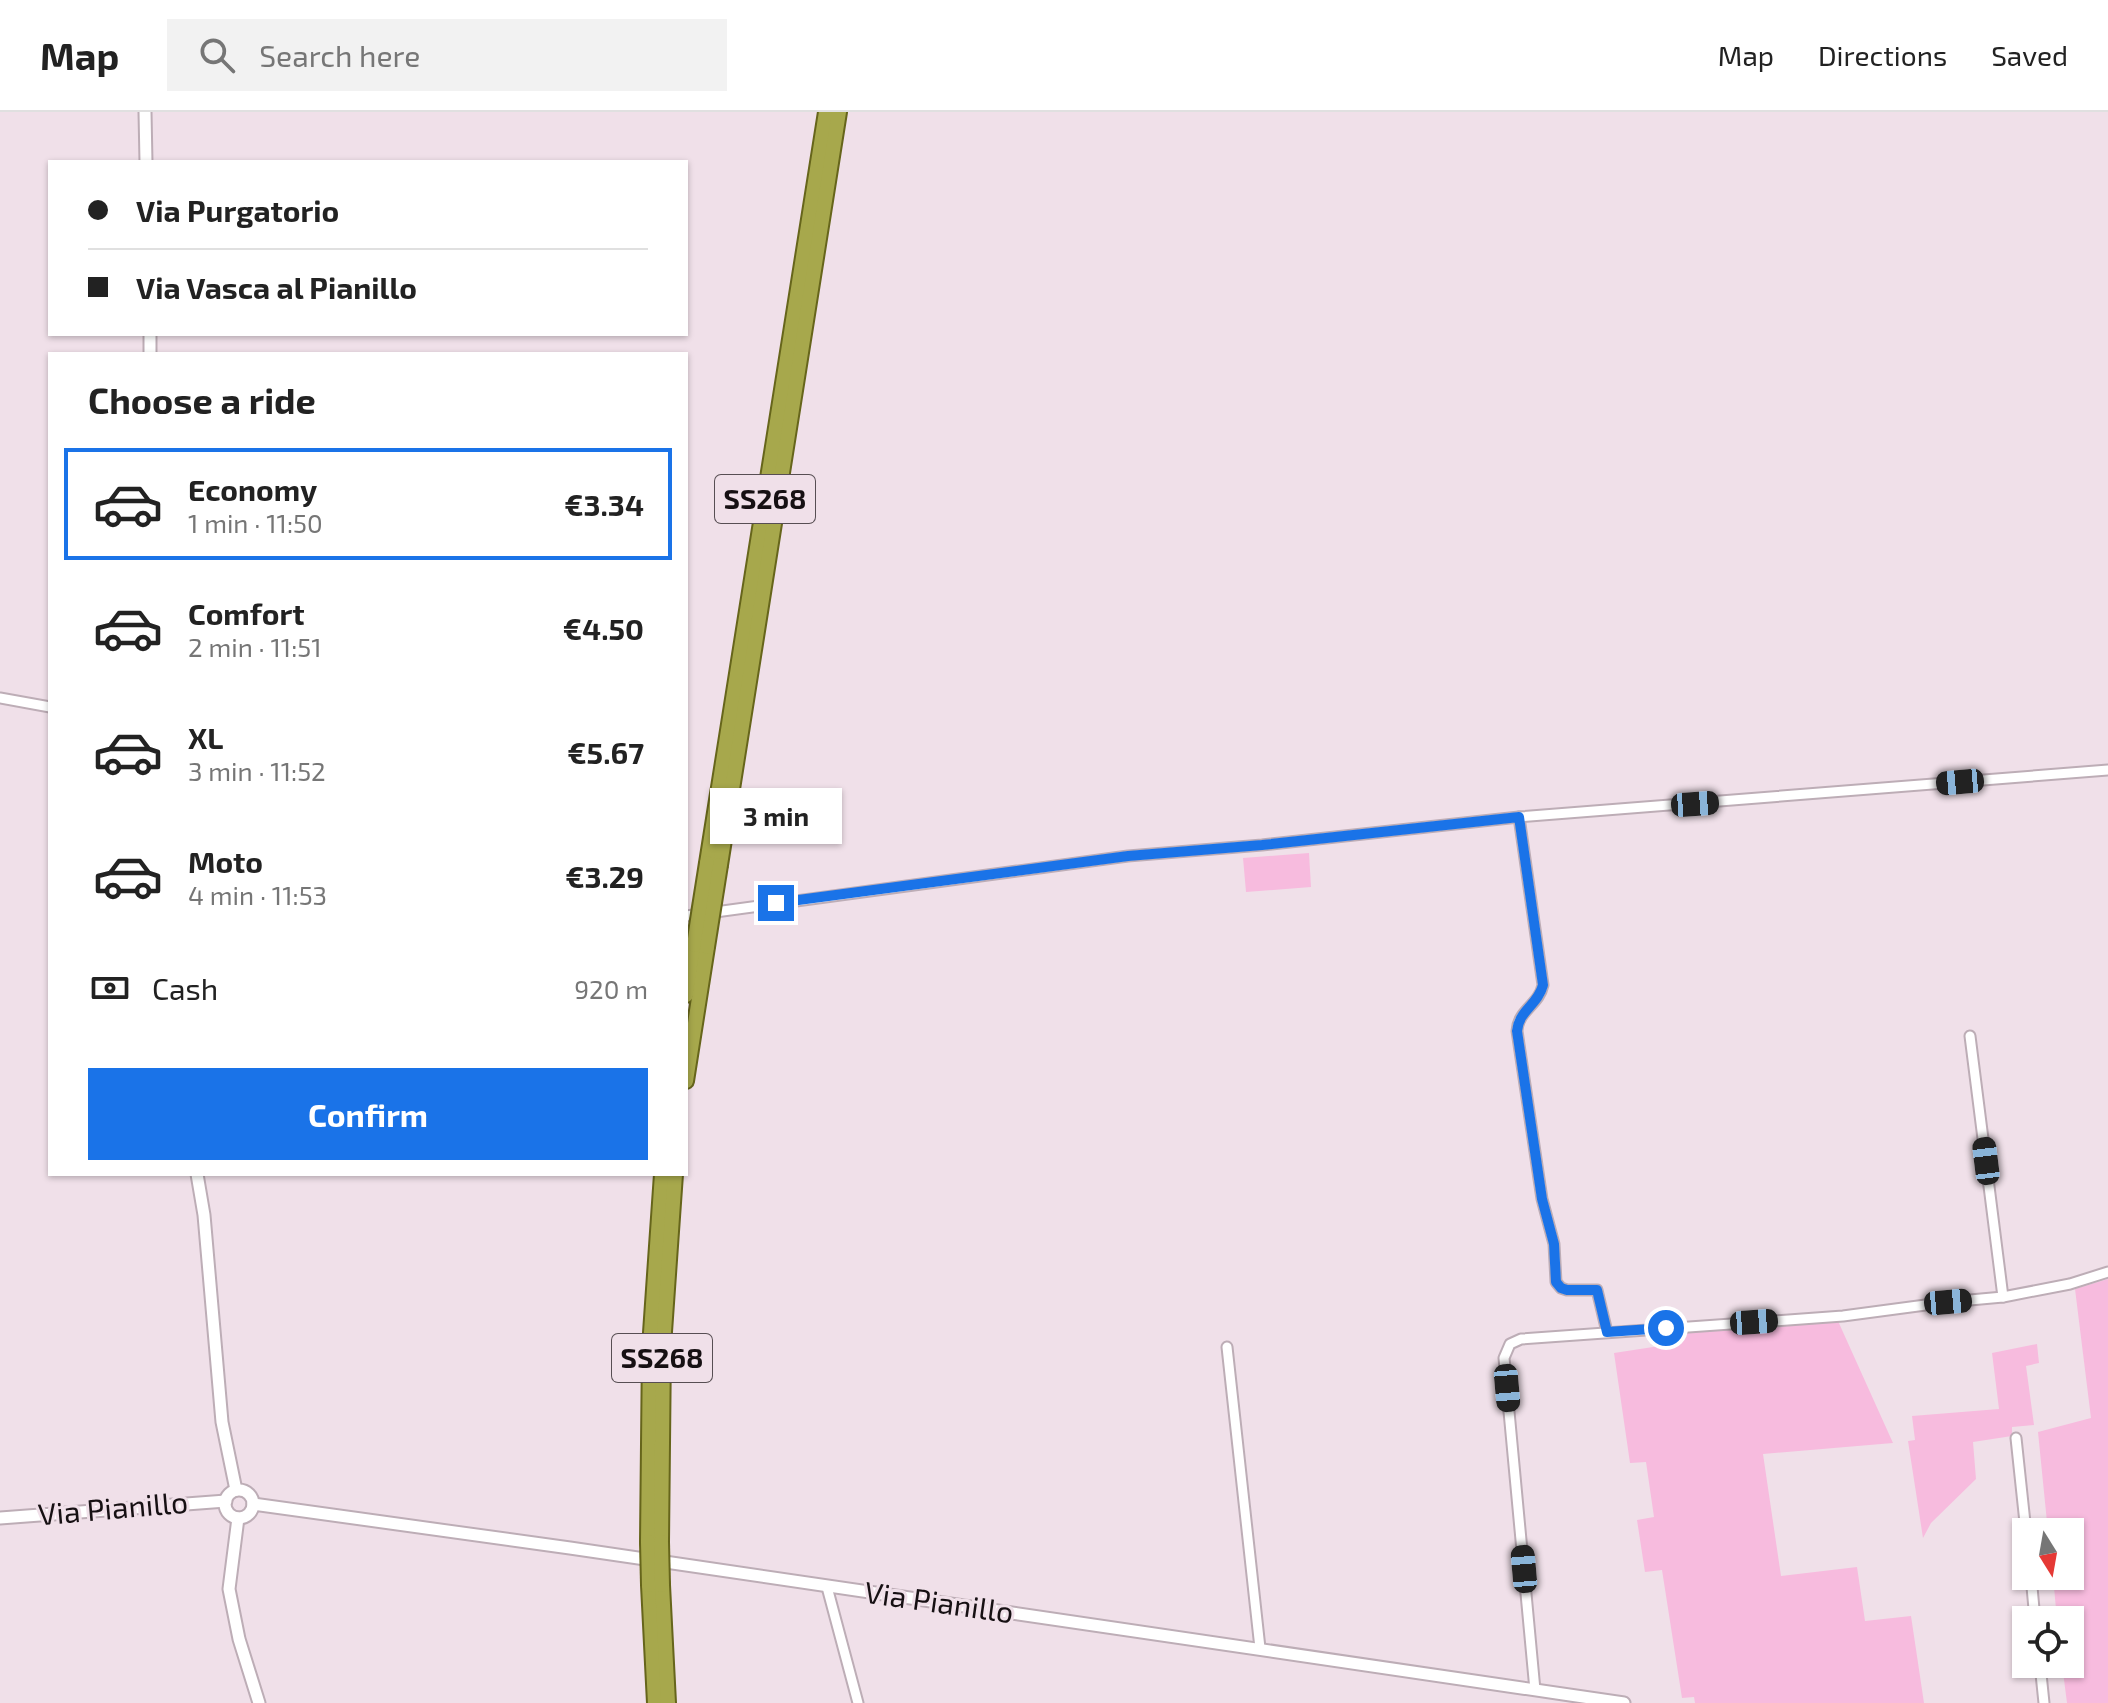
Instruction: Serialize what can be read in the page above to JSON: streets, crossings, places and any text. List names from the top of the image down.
{
  "streets": {
    "highway": ["SS268"],
    "street": ["Via Pianillo"]
  },
  "north": "bottom",
  "page": {
    "header": "Map",
    "search": "Search here",
    "nav": ["Map", "Directions", "Saved"],
    "banner": ["Via Purgatorio", "Via Vasca al Pianillo"],
    "heading": "Choose a ride",
    "list": [
      {
        "name": "Economy",
        "note": "1 min · 11:50",
        "value": "€3.34"
      },
      {
        "name": "Comfort",
        "note": "2 min · 11:51",
        "value": "€4.50"
      },
      {
        "name": "XL",
        "note": "3 min · 11:52",
        "value": "€5.67"
      },
      {
        "name": "Moto",
        "note": "4 min · 11:53",
        "value": "€3.29"
      }
    ],
    "bubble": "3 min",
    "pay": ["Cash", "920 m"],
    "buttons": "Confirm"
  }
}
